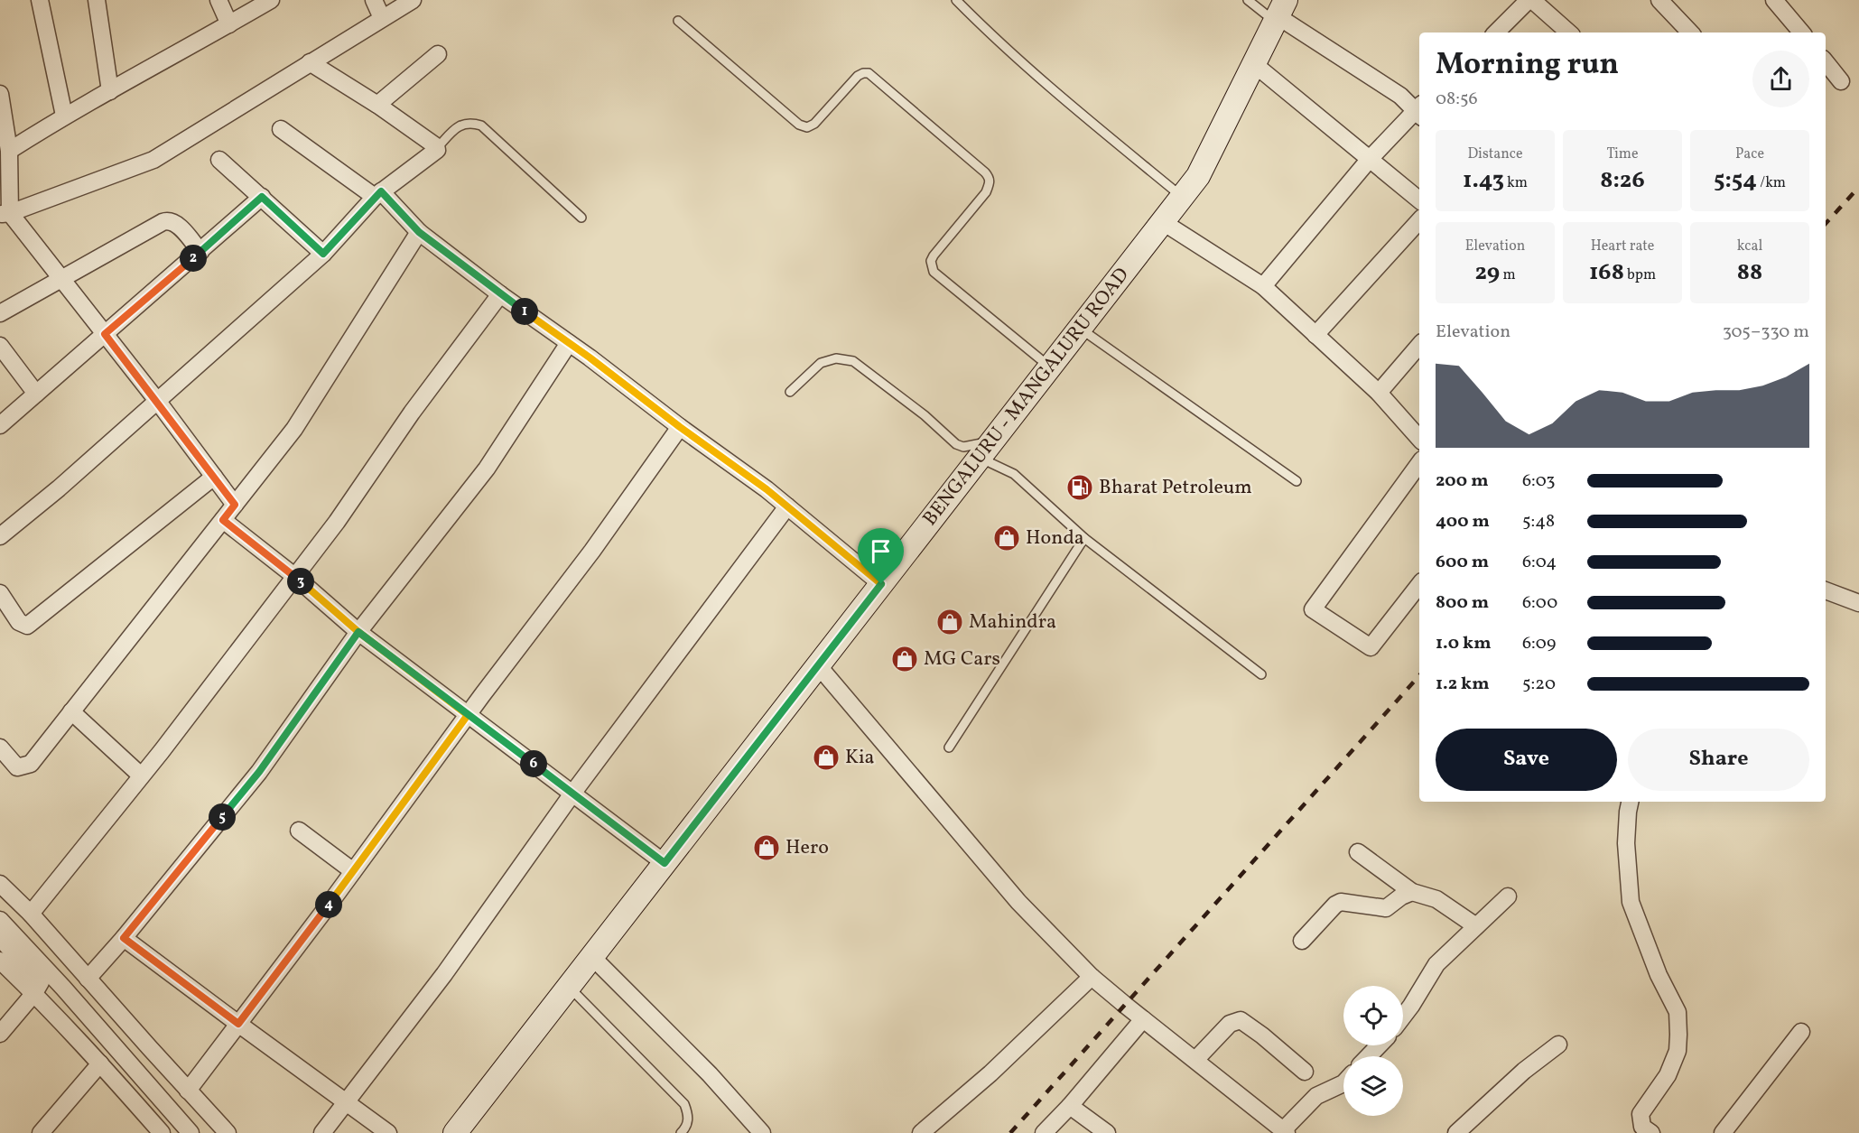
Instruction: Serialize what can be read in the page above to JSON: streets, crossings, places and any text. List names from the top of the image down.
{
  "streets": {
    "street": ["BENGALURU - MANGALURU ROAD"]
  },
  "places": {
    "fuel station": ["Bharat Petroleum"],
    "shop": [
      "Honda",
      "Mahindra",
      "MG Cars",
      "Kia",
      "Hero"
    ]
  },
  "page": {
    "heading": ["Morning run", "08:56"],
    "stats": [
      ["Distance", "1.43 km"],
      ["Time", "8:26"],
      ["Pace", "5:54 /km"],
      ["Elevation", "29 m"],
      ["Heart rate", "168 bpm"],
      ["kcal", "88"]
    ],
    "pins": [
      "2",
      "1",
      "3",
      "6",
      "5",
      "4"
    ],
    "chart": ["Elevation", "305–330 m"],
    "list": [
      {
        "name": "200 m",
        "note": "6:03"
      },
      {
        "name": "400 m",
        "note": "5:48"
      },
      {
        "name": "600 m",
        "note": "6:04"
      },
      {
        "name": "800 m",
        "note": "6:00"
      },
      {
        "name": "1.0 km",
        "note": "6:09"
      },
      {
        "name": "1.2 km",
        "note": "5:20"
      }
    ],
    "buttons": ["Save", "Share"]
  }
}
